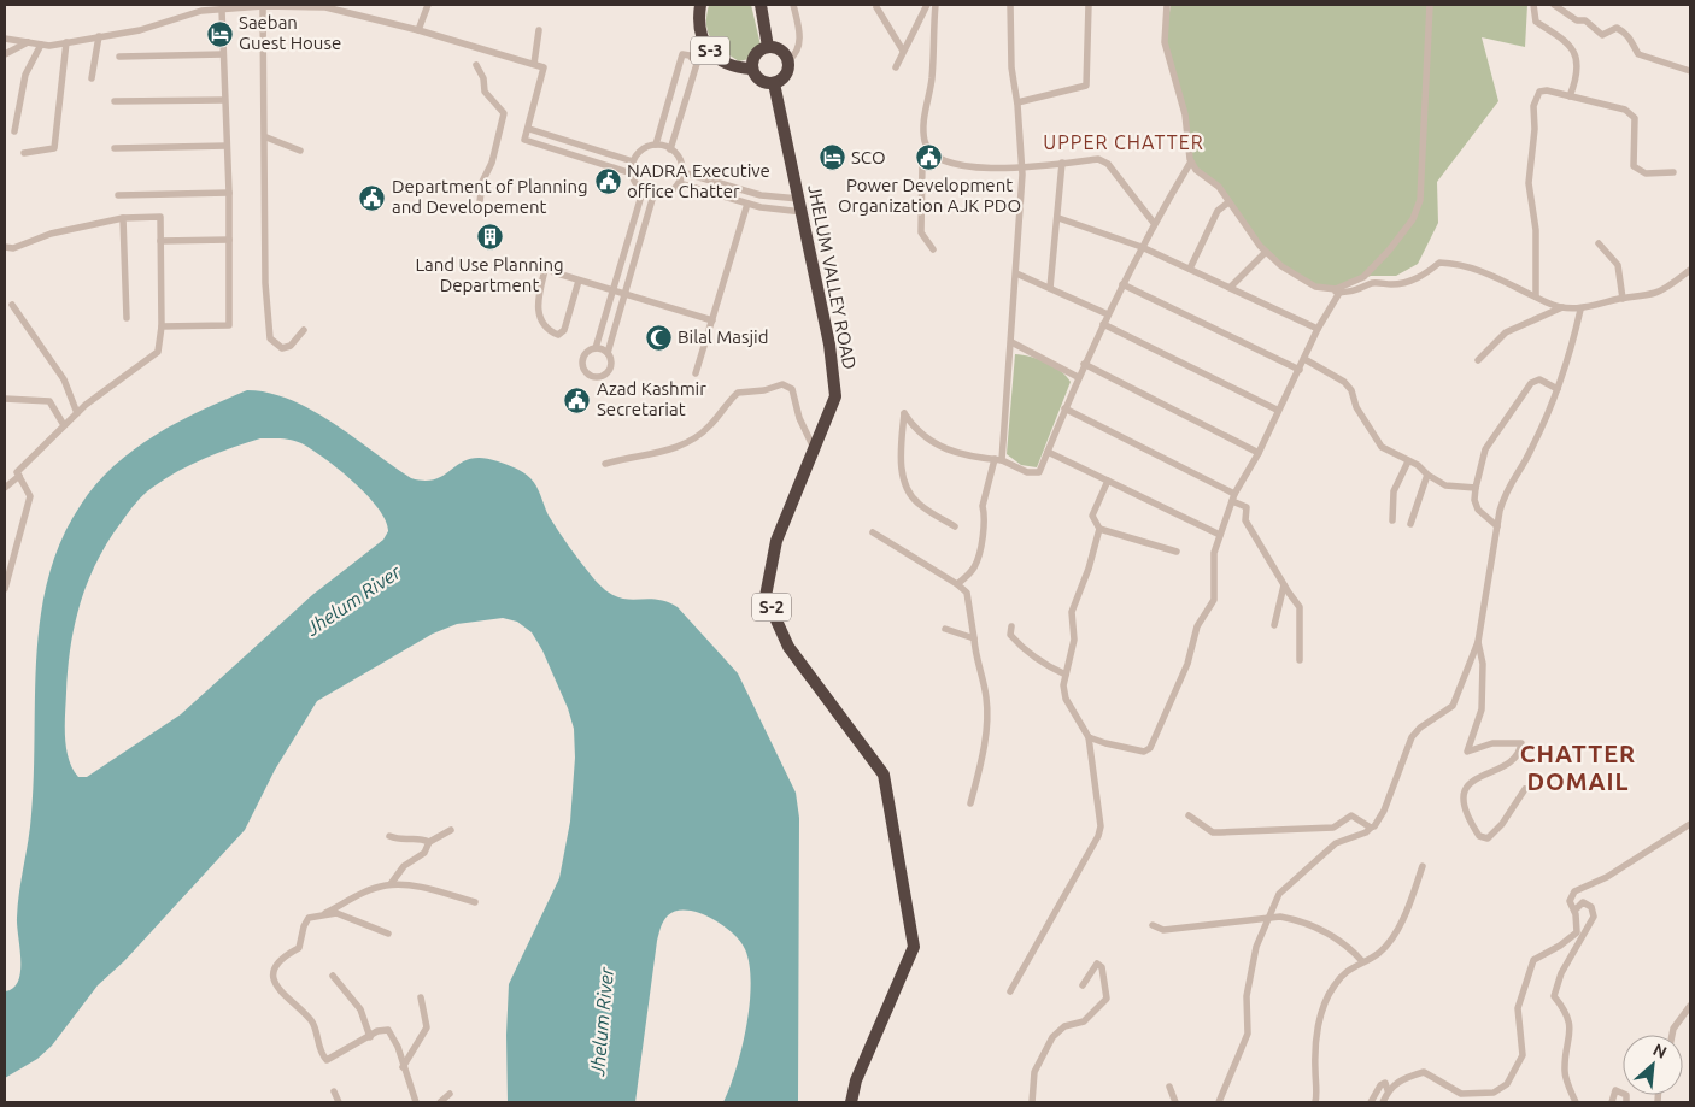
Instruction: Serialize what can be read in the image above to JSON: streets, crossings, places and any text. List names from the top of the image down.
{
  "streets": {
    "highway": ["S-3", "JHELUM VALLEY ROAD", "S-2"]
  },
  "crossings": [
    ["S-3", "JHELUM VALLEY ROAD"]
  ],
  "districts": ["UPPER CHATTER", "CHATTER DOMAIL"],
  "water": ["Jhelum River"],
  "places": {
    "hotel": ["Saeban Guest House", "SCO"],
    "public building": [
      "Power Development Organization AJK PDO",
      "NADRA Executive office Chatter",
      "Department of Planning and Developement",
      "Azad Kashmir Secretariat"
    ],
    "building": ["Land Use Planning Department"],
    "mosque": ["Bilal Masjid"]
  },
  "north": "top right"
}
